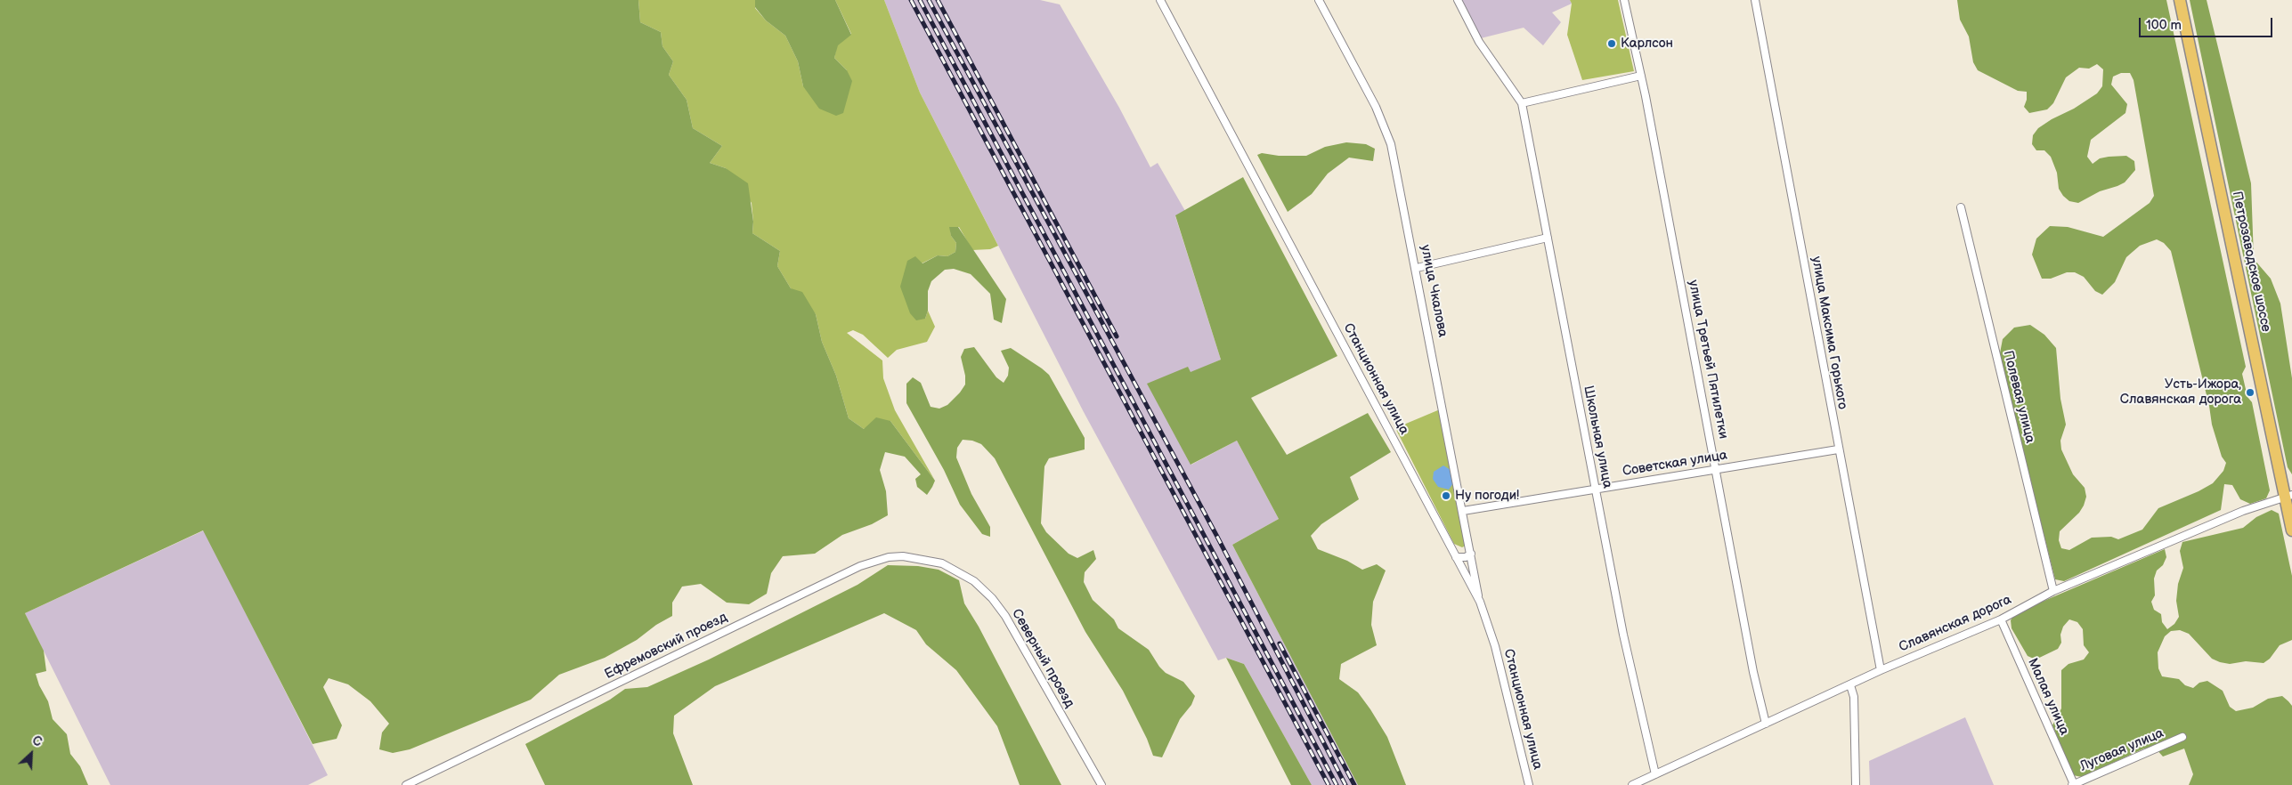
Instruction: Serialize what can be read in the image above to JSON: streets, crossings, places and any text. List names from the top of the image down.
{
  "streets": {
    "main road": ["Петрозаводское шоссе"],
    "street": [
      "улица Чкалова",
      "улица Максима Горького",
      "улица Третьей Пятилетки",
      "Станционная улица",
      "Полевая улица",
      "Школьная улица",
      "Советская улица",
      "Славянская дорога",
      "Ефремовский проезд",
      "Северный проезд",
      "Малая улица",
      "Луговая улица"
    ]
  },
  "crossings": [
    ["Петрозаводское шоссе", "Славянская дорога"],
    ["улица Чкалова", "Станционная улица"],
    ["улица Чкалова", "Советская улица"],
    ["улица Максима Горького", "Советская улица"],
    ["улица Максима Горького", "Славянская дорога"],
    ["улица Третьей Пятилетки", "Советская улица"],
    ["улица Третьей Пятилетки", "Славянская дорога"],
    ["Полевая улица", "Славянская дорога"],
    ["Школьная улица", "Советская улица"],
    ["Школьная улица", "Славянская дорога"],
    ["Славянская дорога", "Малая улица"],
    ["Ефремовский проезд", "Северный проезд"],
    ["Малая улица", "Луговая улица"]
  ],
  "places": ["Карлсон", "Усть-Ижора, Славянская дорога", "Ну погоди!"],
  "scale_bar": "100 m",
  "north": "top right"
}
